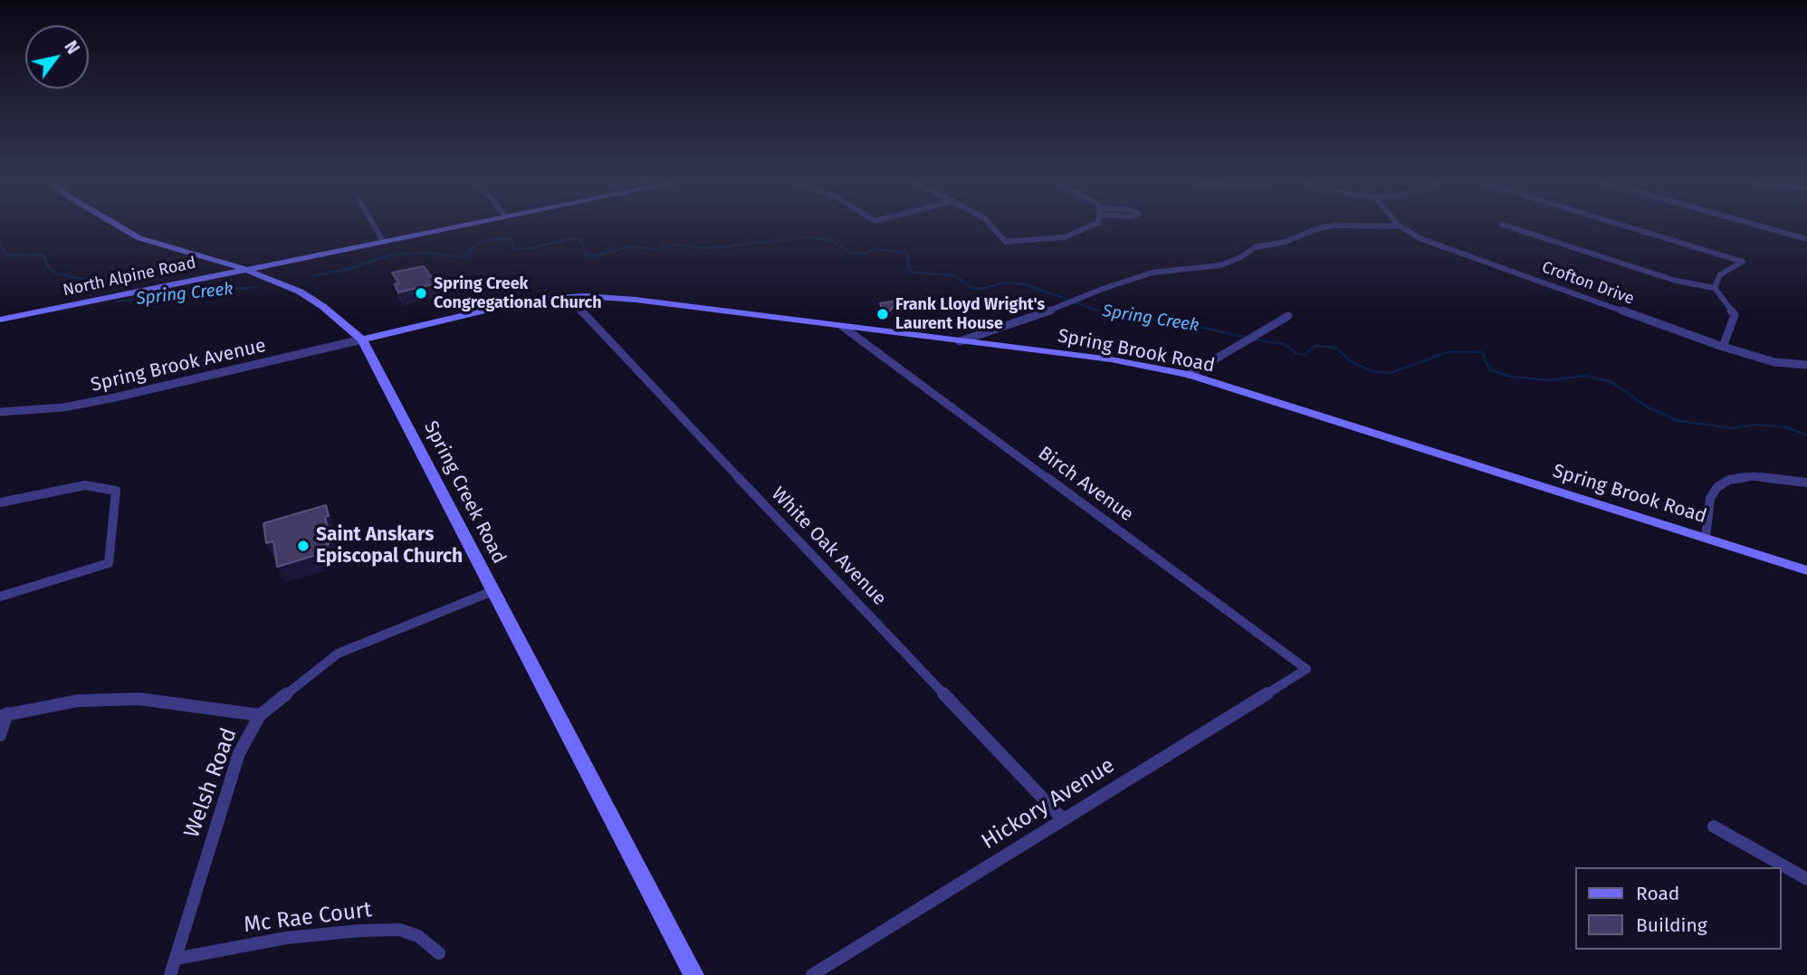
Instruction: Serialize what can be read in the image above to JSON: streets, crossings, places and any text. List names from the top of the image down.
{
  "streets": {
    "main road": ["North Alpine Road", "Spring Brook Road", "Spring Creek Road"],
    "street": [
      "Crofton Drive",
      "Spring Brook Avenue",
      "Birch Avenue",
      "White Oak Avenue",
      "Welsh Road",
      "Hickory Avenue",
      "Mc Rae Court"
    ]
  },
  "crossings": [
    ["North Alpine Road", "Spring Creek Road"],
    ["Spring Brook Road", "Spring Brook Avenue"],
    ["Spring Brook Road", "Birch Avenue"],
    ["Spring Brook Road", "Spring Creek Road"],
    ["Spring Brook Road", "White Oak Avenue"],
    ["Spring Brook Avenue", "Spring Creek Road"],
    ["Birch Avenue", "Hickory Avenue"],
    ["Spring Creek Road", "Welsh Road"],
    ["White Oak Avenue", "Hickory Avenue"],
    ["Welsh Road", "Mc Rae Court"]
  ],
  "water": ["Spring Creek"],
  "places": ["Spring Creek Congregational Church", "Frank Lloyd Wright's Laurent House", "Saint Anskars Episcopal Church"],
  "legend": ["Road", "Building"],
  "north": "top right"
}
